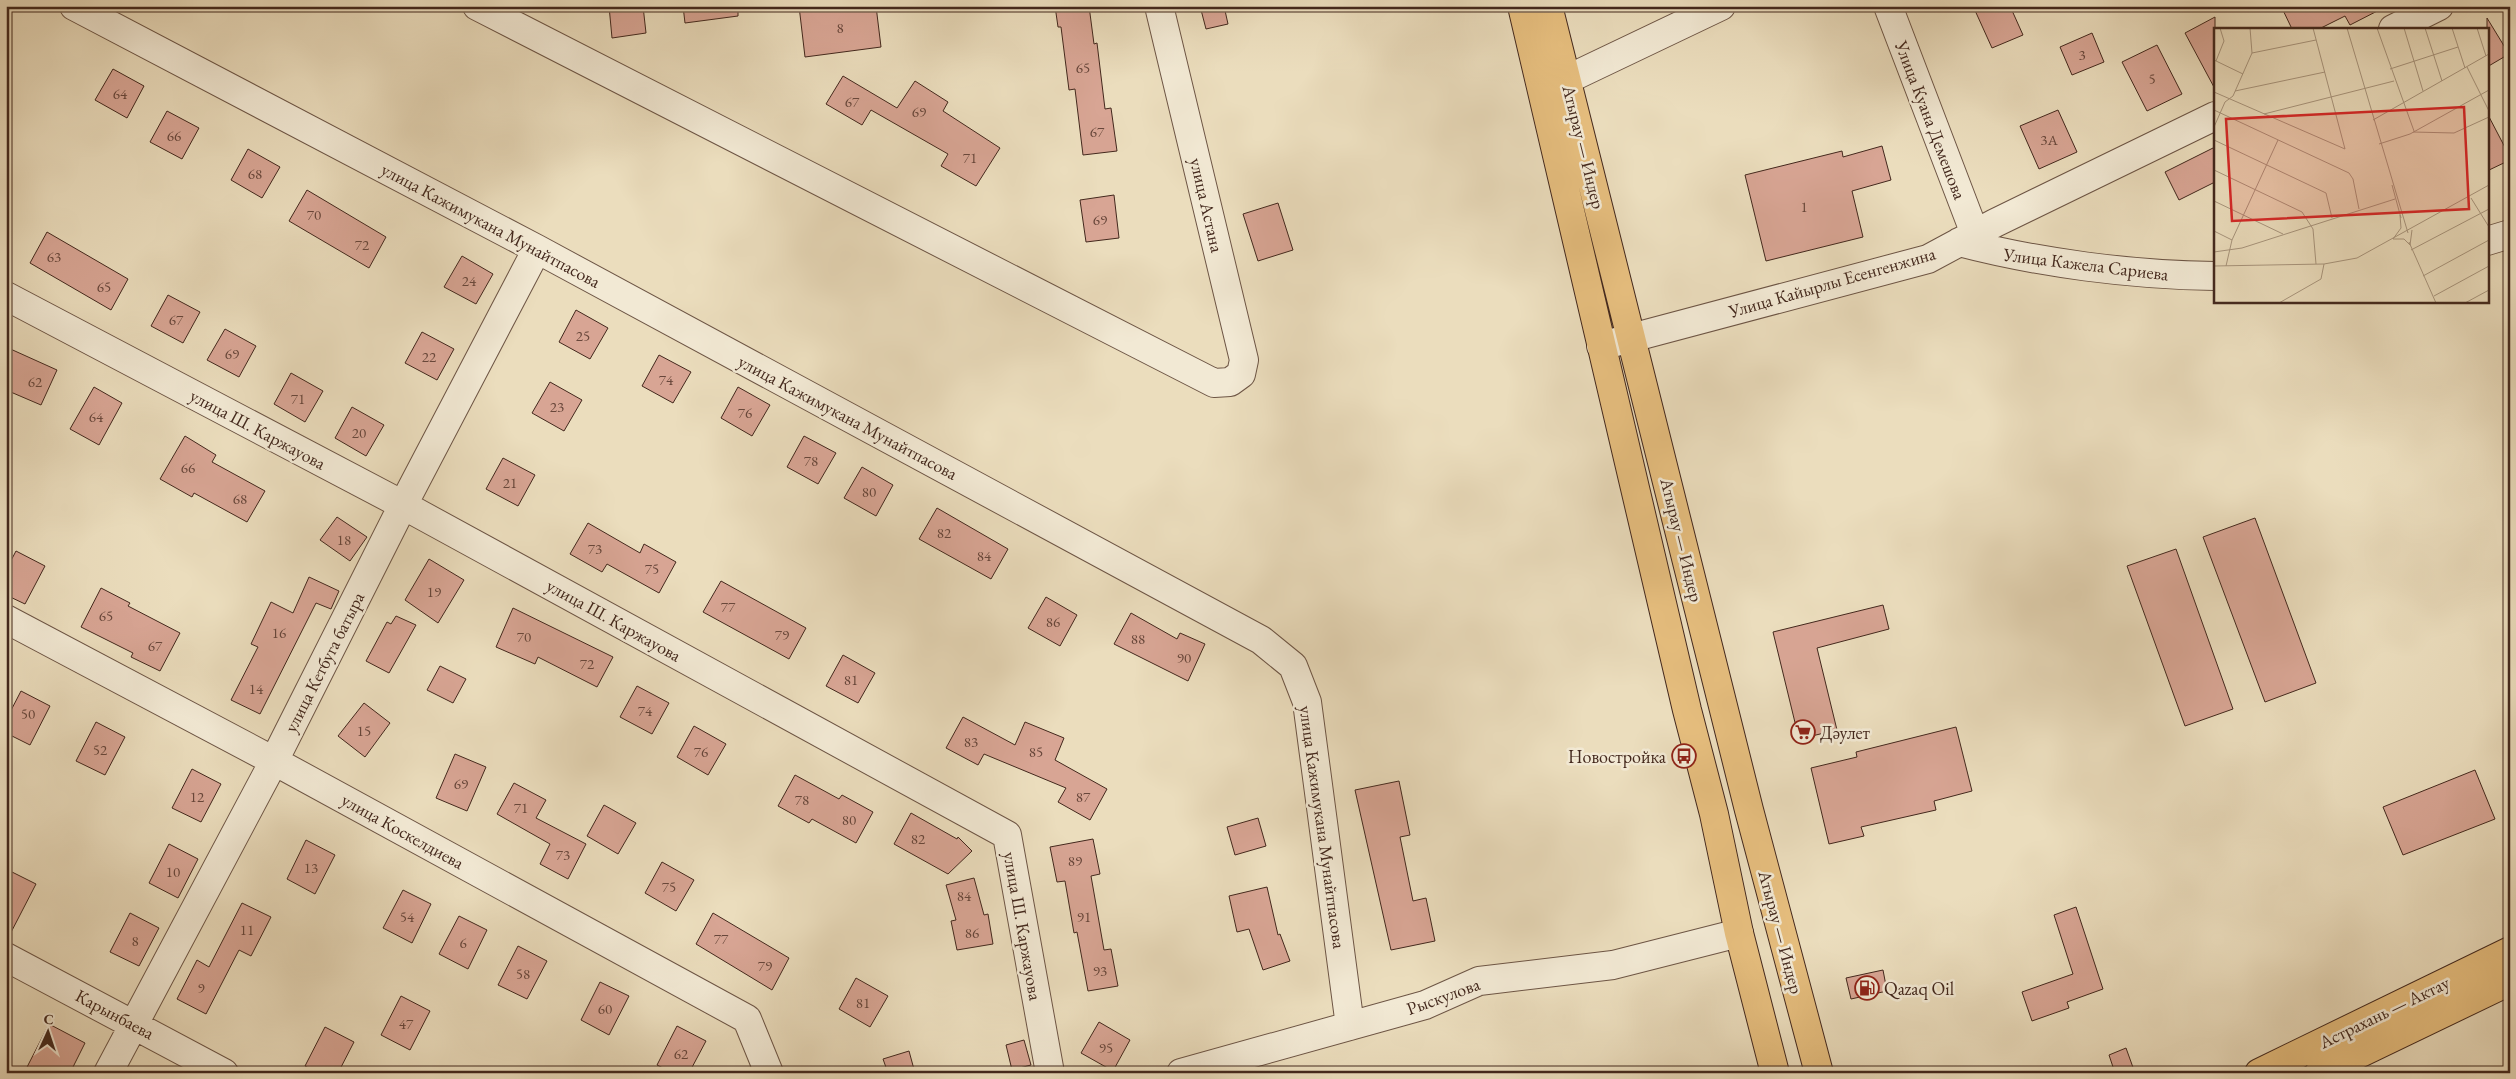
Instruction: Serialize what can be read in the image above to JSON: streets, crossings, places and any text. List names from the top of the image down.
{
  "streets": {
    "main road": ["Атырау — Индер", "Астрахань — Актау"],
    "street": [
      "Улица Куана Демешова",
      "улица Астана",
      "улица Кажимукана Мунайтпасова",
      "Улица Кажела Сариева",
      "Улица Кайырлы Есенгенжина",
      "улица Ш. Каржауова",
      "улица Кетбуга батыра",
      "улица Коскелдиева",
      "Рыскулова",
      "Карынбаева"
    ]
  },
  "crossings": [
    ["Улица Куана Демешова", "Улица Кажела Сариева"],
    ["Улица Куана Демешова", "Улица Кайырлы Есенгенжина"],
    ["Атырау — Индер", "Улица Кайырлы Есенгенжина"],
    ["Атырау — Индер", "Рыскулова"],
    ["улица Кажимукана Мунайтпасова", "улица Кетбуга батыра"],
    ["улица Кажимукана Мунайтпасова", "Рыскулова"],
    ["Улица Кажела Сариева", "Улица Кайырлы Есенгенжина"],
    ["улица Ш. Каржауова", "улица Кетбуга батыра"],
    ["улица Кетбуга батыра", "улица Коскелдиева"],
    ["улица Кетбуга батыра", "Карынбаева"]
  ],
  "places": {
    "supermarket": ["Дәулет"],
    "bus stop": ["Новостройка"],
    "fuel station": ["Qazaq Oil"]
  },
  "house_numbers": [
    "8",
    "3",
    "65",
    "5",
    "64",
    "67",
    "69",
    "67",
    "66",
    "3А",
    "71",
    "68",
    "1",
    "70",
    "69",
    "72",
    "63",
    "24",
    "65",
    "67",
    "25",
    "69",
    "22",
    "74",
    "62",
    "71",
    "23",
    "76",
    "64",
    "20",
    "78",
    "66",
    "21",
    "80",
    "68",
    "82",
    "18",
    "73",
    "84",
    "75",
    "19",
    "77",
    "65",
    "86",
    "16",
    "79",
    "70",
    "88",
    "67",
    "90",
    "72",
    "81",
    "14",
    "74",
    "50",
    "15",
    "83",
    "52",
    "76",
    "85",
    "69",
    "12",
    "87",
    "78",
    "71",
    "80",
    "82",
    "73",
    "89",
    "13",
    "10",
    "75",
    "84",
    "54",
    "91",
    "11",
    "86",
    "77",
    "8",
    "6",
    "79",
    "93",
    "58",
    "9",
    "81",
    "60",
    "47",
    "95",
    "62"
  ],
  "north": "top"
}
